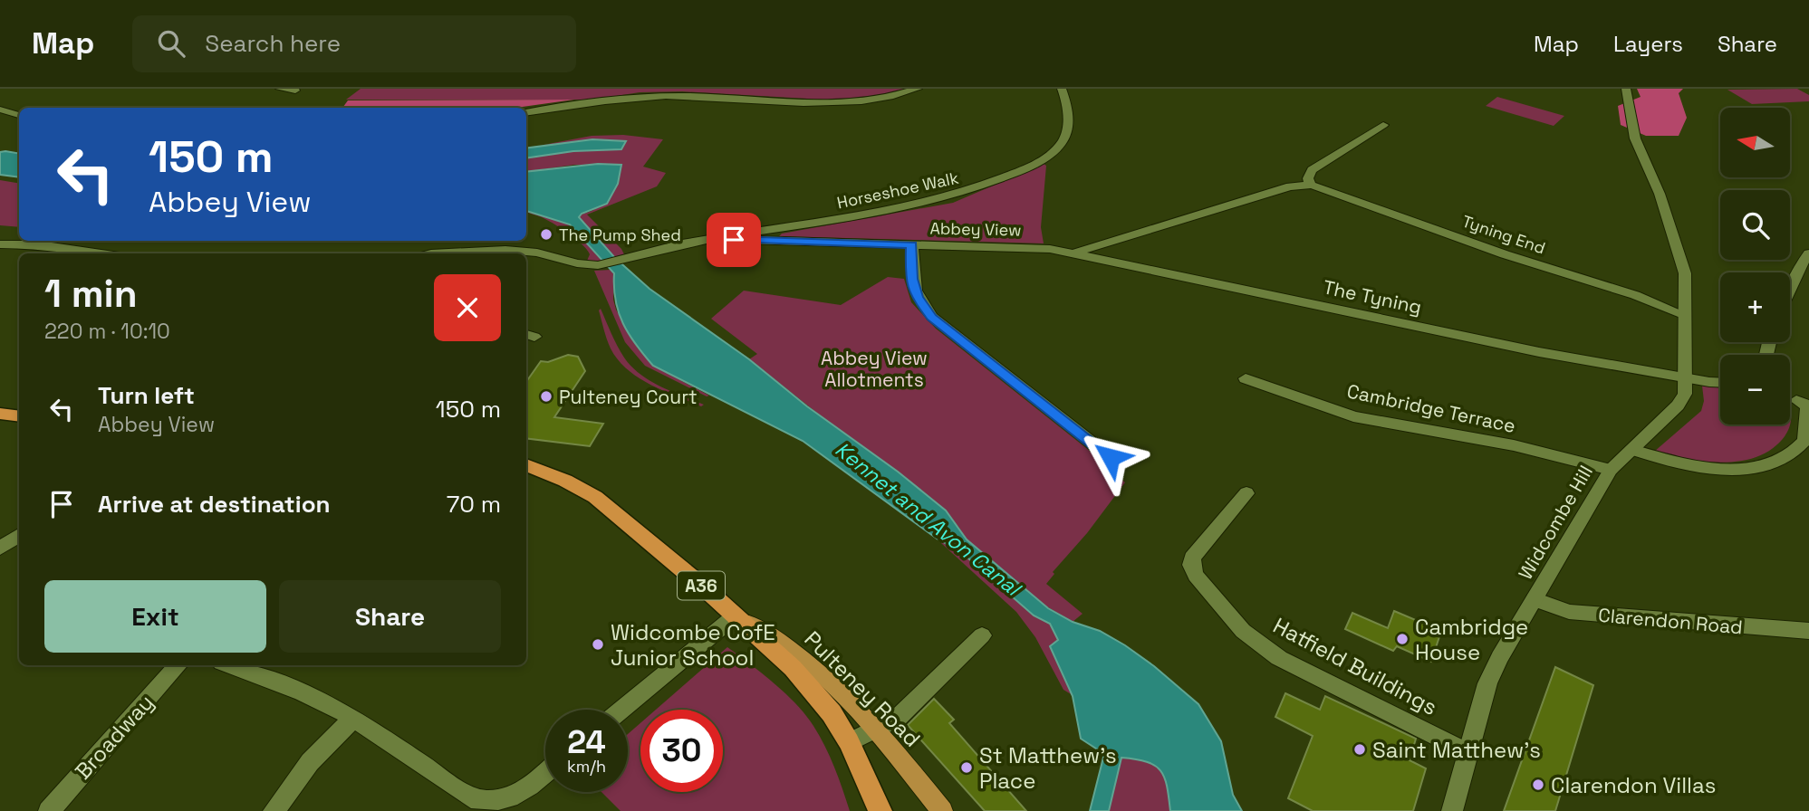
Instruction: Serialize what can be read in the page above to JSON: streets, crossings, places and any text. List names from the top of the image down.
{
  "streets": {
    "highway": ["A36", "Pulteney Road"],
    "street": [
      "Horseshoe Walk",
      "Abbey View",
      "Tyning End",
      "The Tyning",
      "Cambridge Terrace",
      "Widcombe Hill",
      "Clarendon Road",
      "Hatfield Buildings",
      "Broadway"
    ]
  },
  "crossings": [
    ["Horseshoe Walk", "Abbey View"],
    ["Abbey View", "The Tyning"],
    ["Tyning End", "The Tyning"],
    ["Tyning End", "Widcombe Hill"],
    ["The Tyning", "Widcombe Hill"],
    ["Cambridge Terrace", "Widcombe Hill"],
    ["Widcombe Hill", "Clarendon Road"],
    ["Widcombe Hill", "Hatfield Buildings"],
    ["A36", "Pulteney Road"]
  ],
  "water": ["Kennet and Avon Canal"],
  "parks": ["Abbey View Allotments"],
  "places": [
    "The Pump Shed",
    "Pulteney Court",
    "Cambridge House",
    "Widcombe CofE Junior School",
    "Saint Matthew's",
    "St Matthew's Place",
    "Clarendon Villas"
  ],
  "north": "left",
  "page": {
    "header": "Map",
    "search": "Search here",
    "nav": ["Map", "Layers", "Share"],
    "map_buttons": ["+", "−"],
    "turn": ["150 m", "Abbey View"],
    "heading": ["1 min", "220 m · 10:10"],
    "list": [
      {
        "name": "Turn left",
        "note": "Abbey View",
        "value": "150 m"
      },
      {
        "name": "Arrive at destination",
        "value": "70 m"
      }
    ],
    "buttons": ["Exit", "Share"],
    "speed": "24 km/h",
    "limit": "30"
  }
}
